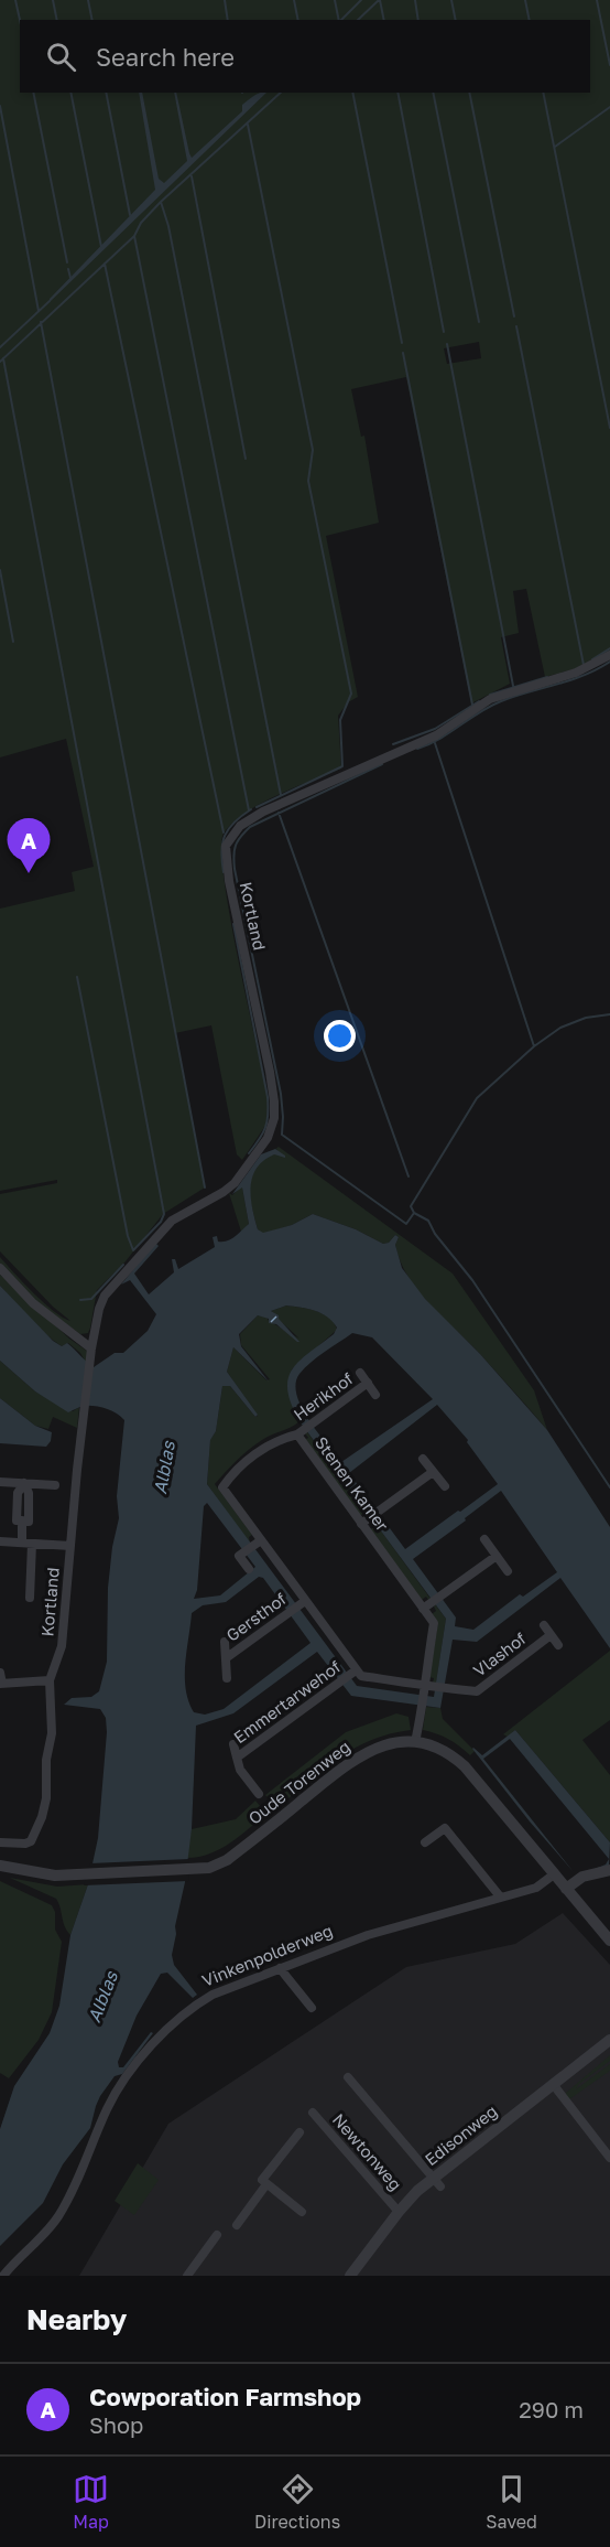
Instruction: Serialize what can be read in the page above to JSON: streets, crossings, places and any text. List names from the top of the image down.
{
  "streets": {
    "street": [
      "Kortland",
      "Herikhof",
      "Stenen Kamer",
      "Gersthof",
      "Vlashof",
      "Emmertarwehof",
      "Oude Torenweg",
      "Vinkenpolderweg",
      "Edisonweg",
      "Newtonweg"
    ]
  },
  "crossings": [
    ["Herikhof", "Stenen Kamer"],
    ["Stenen Kamer", "Gersthof"],
    ["Stenen Kamer", "Vlashof"],
    ["Stenen Kamer", "Emmertarwehof"],
    ["Stenen Kamer", "Oude Torenweg"],
    ["Oude Torenweg", "Vinkenpolderweg"],
    ["Edisonweg", "Newtonweg"]
  ],
  "water": ["Alblas"],
  "page": {
    "search": "Search here",
    "pins": "A",
    "heading": "Nearby",
    "list": [
      {
        "mark": "A",
        "name": "Cowporation Farmshop",
        "note": "Shop",
        "value": "290 m"
      }
    ],
    "nav": ["Map", "Directions", "Saved"]
  }
}
